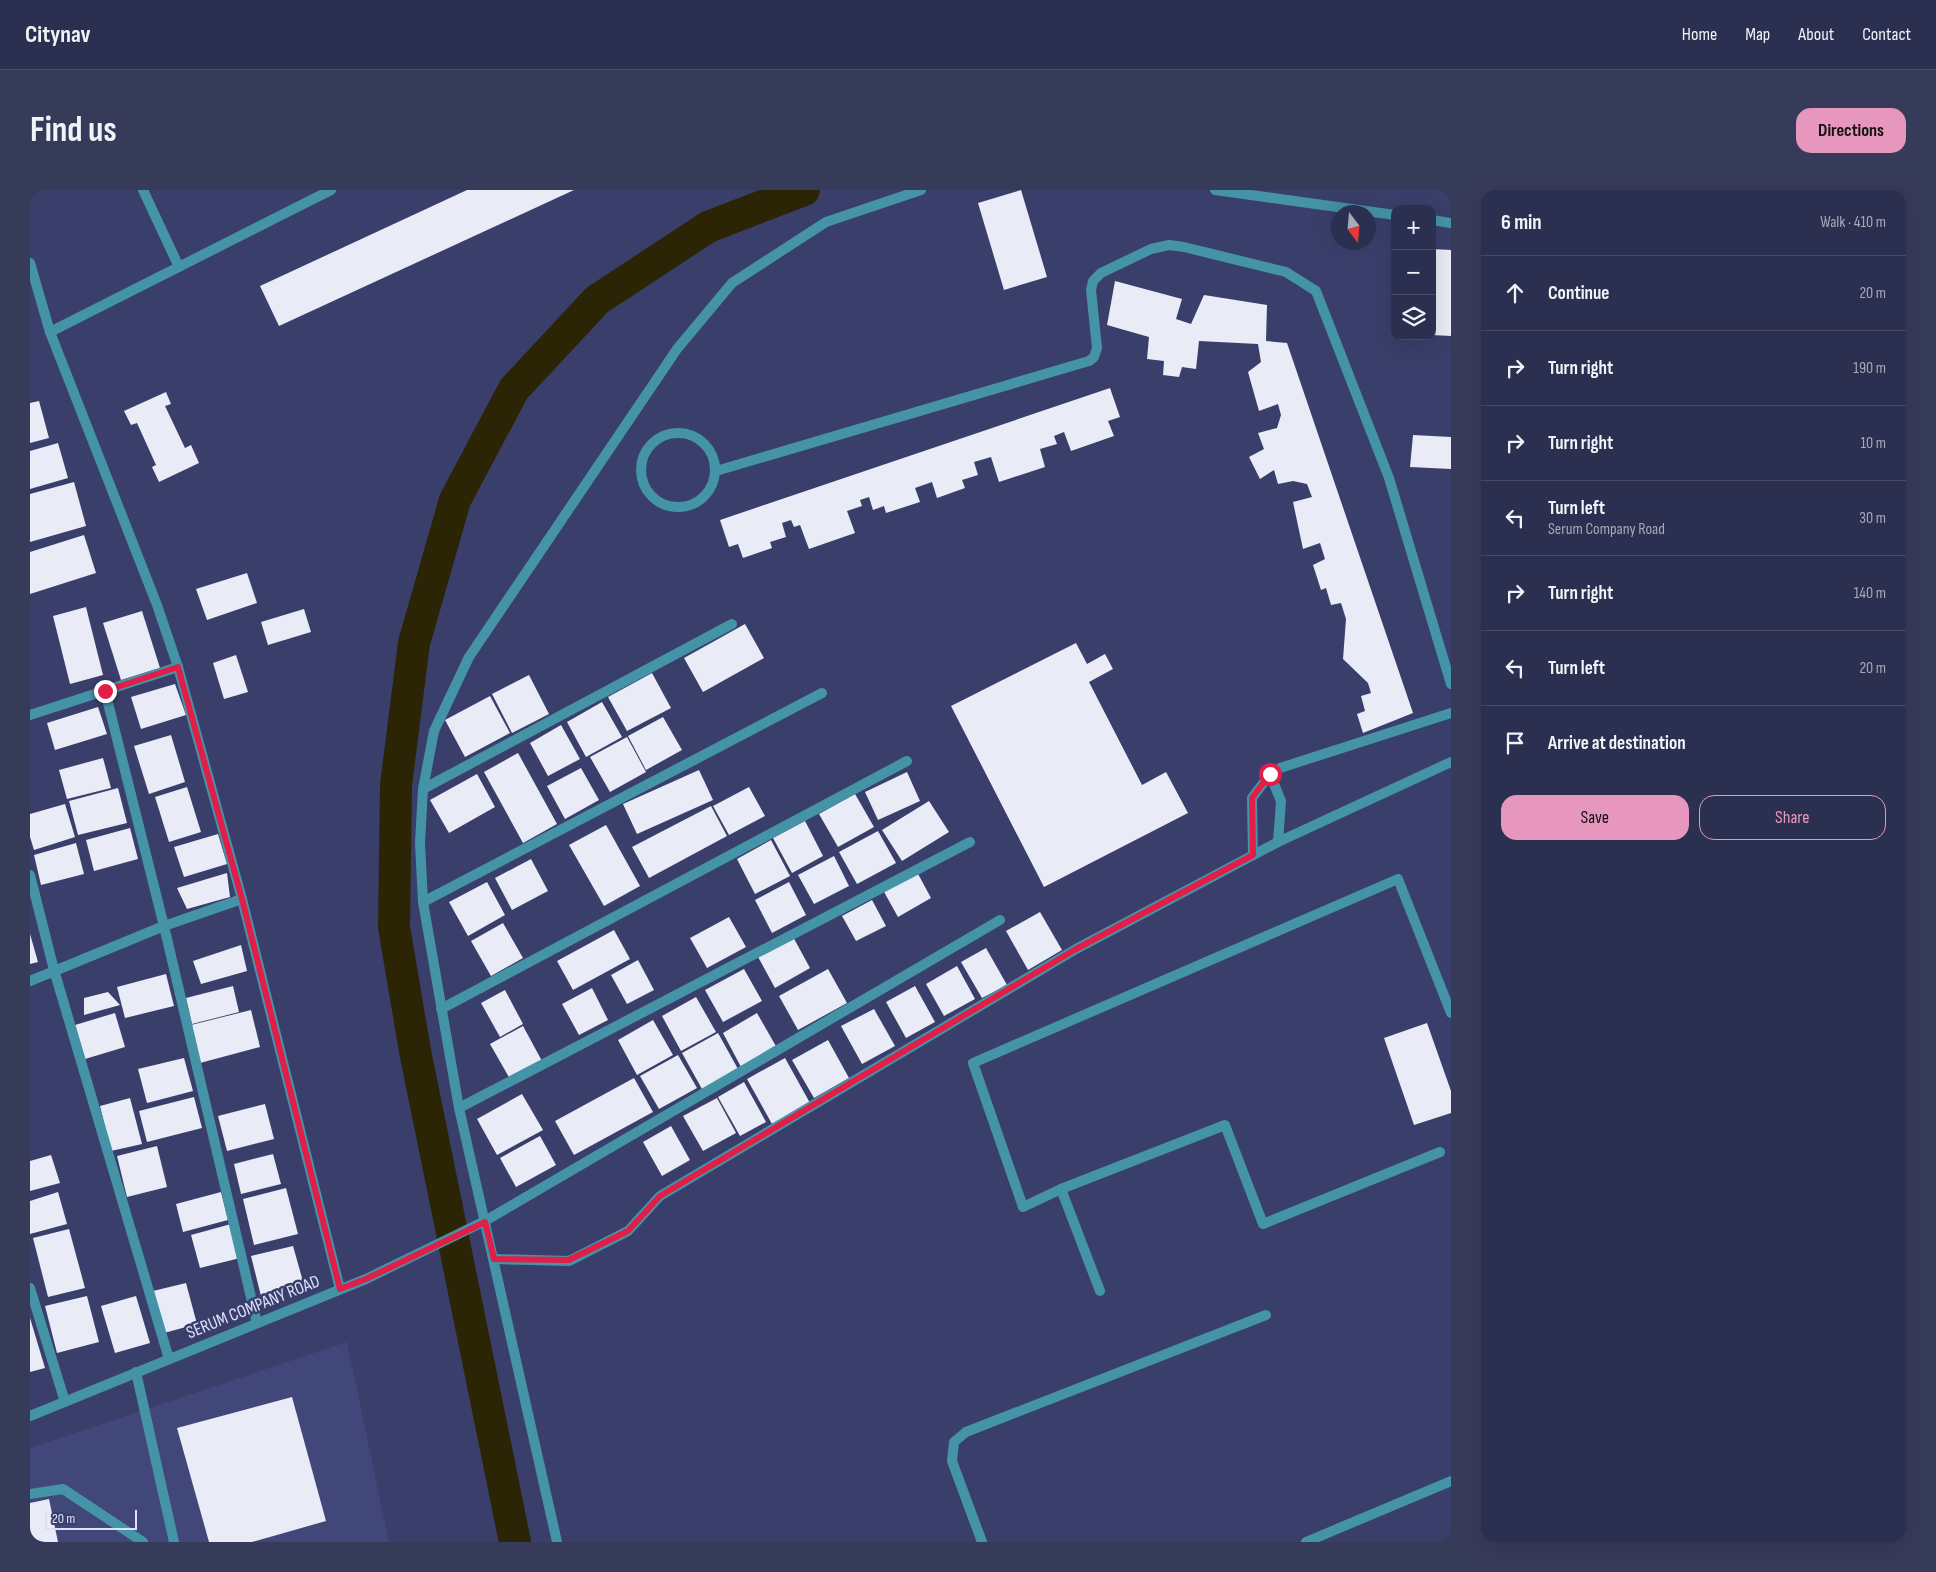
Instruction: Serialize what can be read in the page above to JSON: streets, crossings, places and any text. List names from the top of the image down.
{
  "streets": {
    "street": ["SERUM COMPANY ROAD"]
  },
  "scale_bar": "20 m",
  "north": "bottom",
  "page": {
    "header": "Citynav",
    "nav": [
      "Home",
      "Map",
      "About",
      "Contact"
    ],
    "buttons": [
      "Directions",
      ["Save", "Share"]
    ],
    "title": "Find us",
    "heading": ["6 min", "Walk · 410 m"],
    "map_buttons": ["+", "−"],
    "list": [
      ["Continue", "20 m"],
      ["Turn right", "190 m"],
      ["Turn right", "10 m"],
      ["Turn left", "Serum Company Road", "30 m"],
      ["Turn right", "140 m"],
      ["Turn left", "20 m"],
      "Arrive at destination"
    ],
    "scale": "20 m"
  }
}
